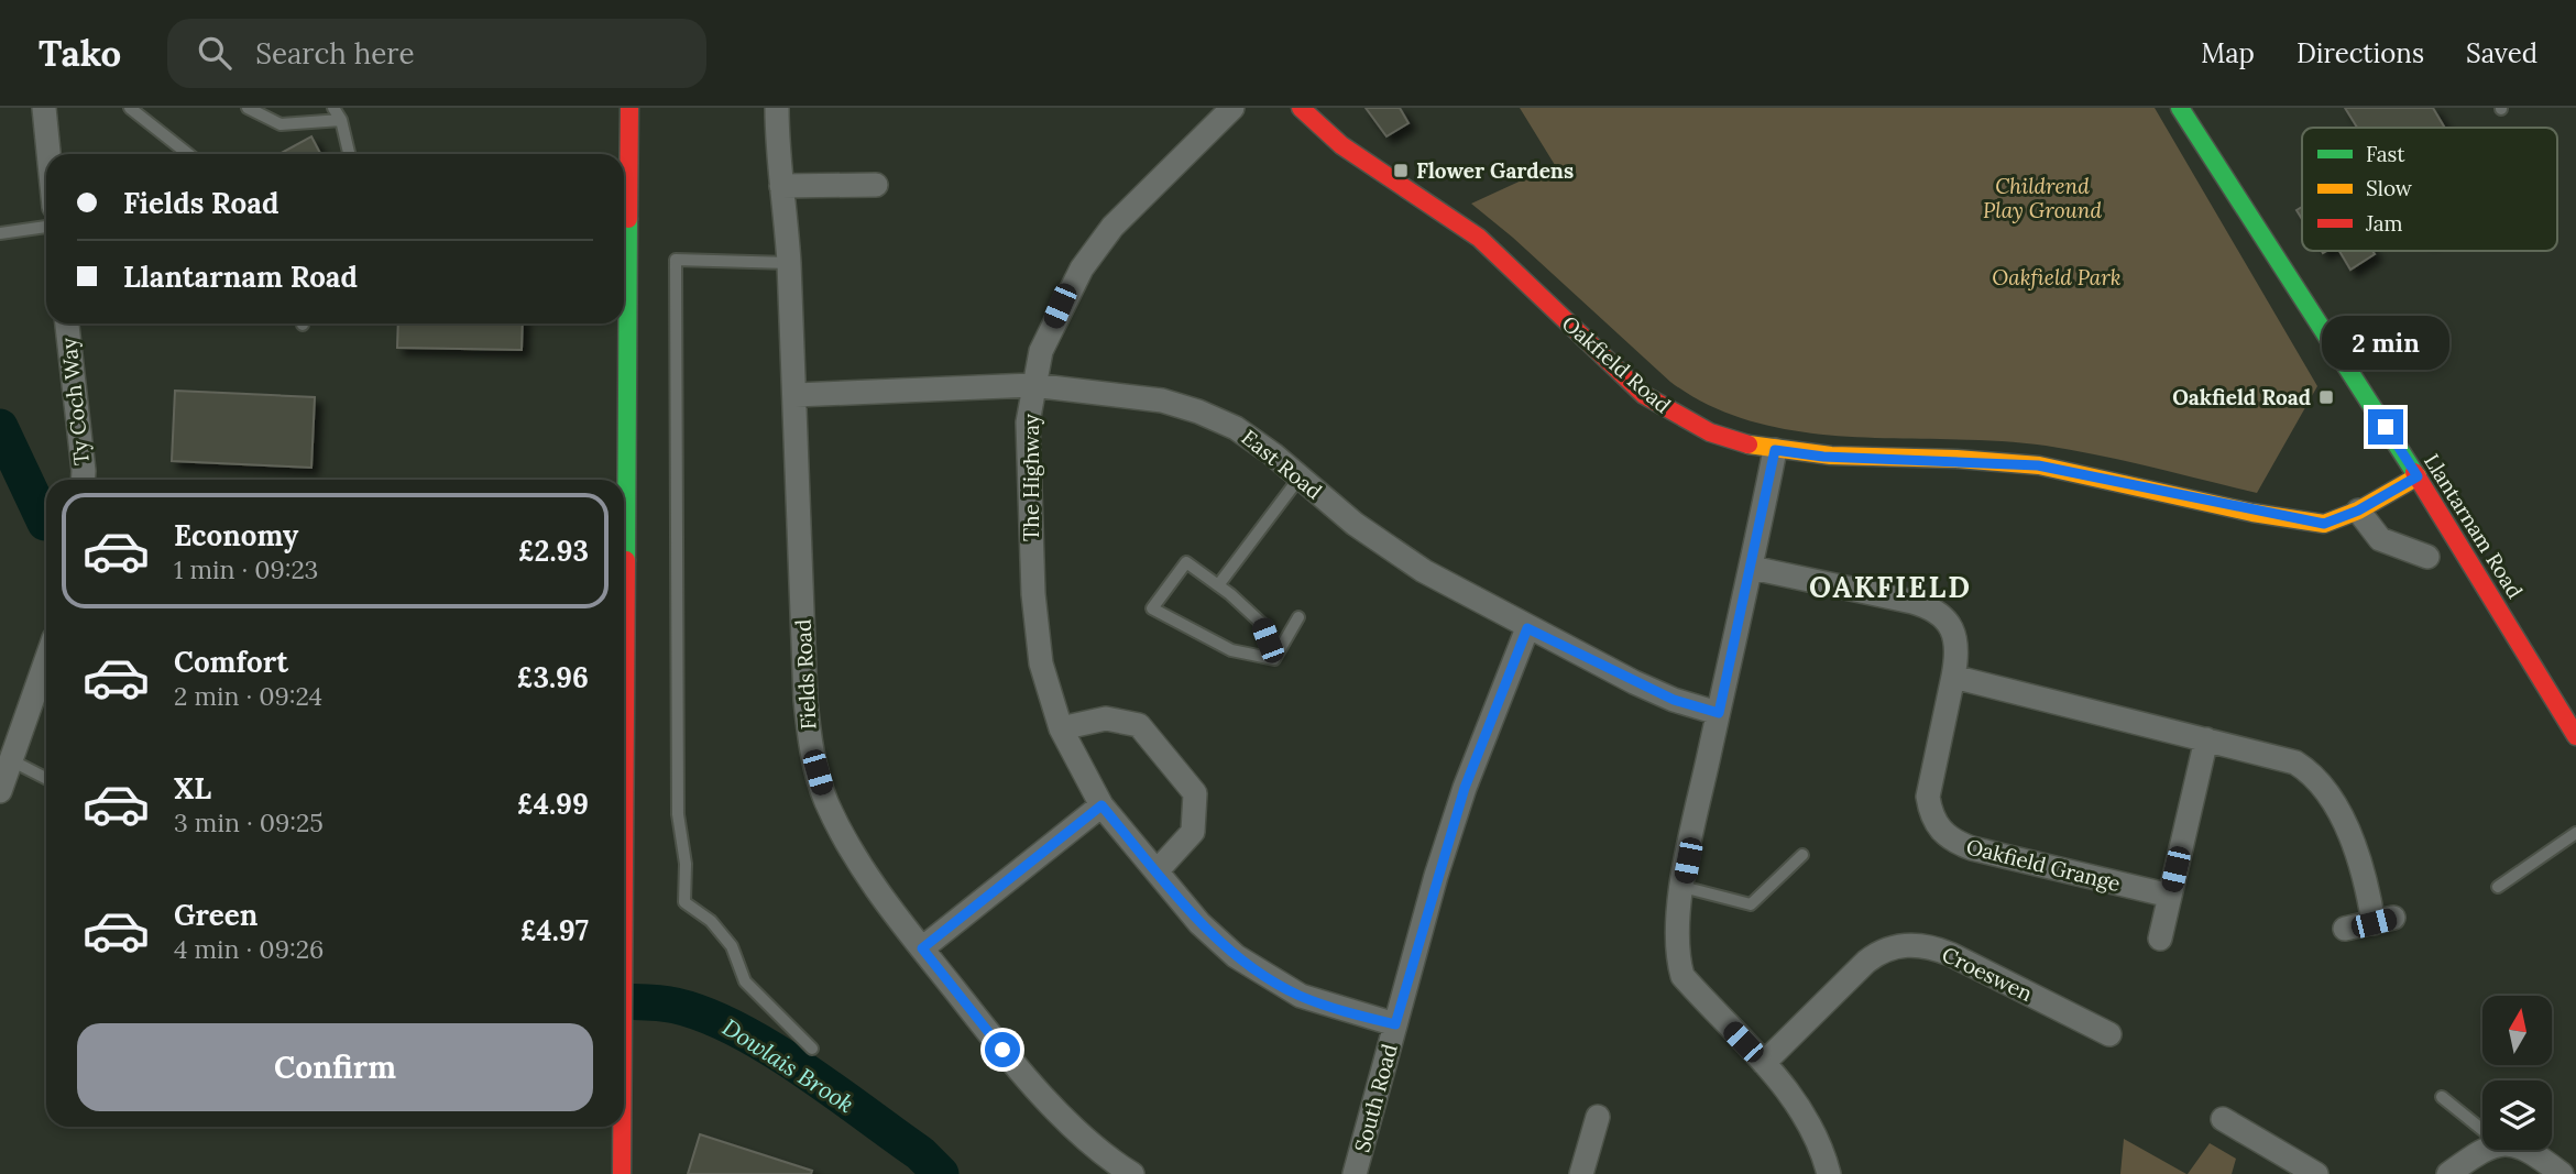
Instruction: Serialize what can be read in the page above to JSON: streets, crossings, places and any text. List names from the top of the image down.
{
  "streets": {
    "street": [
      "Oakfield Road",
      "Ty Coch Way",
      "East Road",
      "The Highway",
      "Llantarnam Road",
      "Fields Road",
      "Oakfield Grange",
      "Croeswen",
      "South Road"
    ]
  },
  "crossings": [
    ["Oakfield Road", "Llantarnam Road"],
    ["East Road", "The Highway"],
    ["East Road", "Fields Road"],
    ["East Road", "South Road"],
    ["The Highway", "South Road"]
  ],
  "districts": ["OAKFIELD"],
  "water": ["Dowlais Brook"],
  "parks": ["Childrend Play Ground", "Oakfield Park"],
  "places": {
    "transit": ["Flower Gardens", "Oakfield Road"]
  },
  "legend": ["Fast", "Slow", "Jam"],
  "north": "top",
  "page": {
    "header": "Tako",
    "search": "Search here",
    "nav": ["Map", "Directions", "Saved"],
    "banner": ["Fields Road", "Llantarnam Road"],
    "bubble": "2 min",
    "list": [
      {
        "name": "Economy",
        "note": "1 min · 09:23",
        "value": "£2.93"
      },
      {
        "name": "Comfort",
        "note": "2 min · 09:24",
        "value": "£3.96"
      },
      {
        "name": "XL",
        "note": "3 min · 09:25",
        "value": "£4.99"
      },
      {
        "name": "Green",
        "note": "4 min · 09:26",
        "value": "£4.97"
      }
    ],
    "buttons": "Confirm"
  }
}
